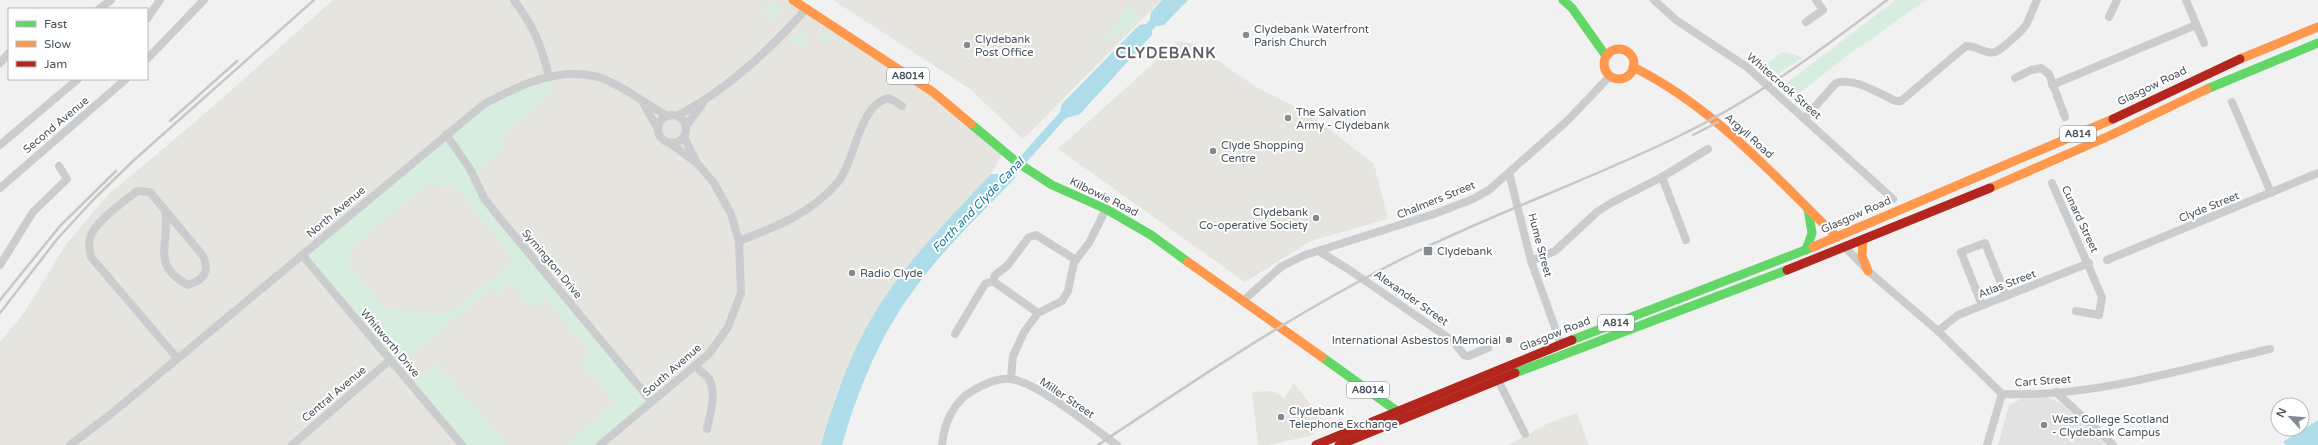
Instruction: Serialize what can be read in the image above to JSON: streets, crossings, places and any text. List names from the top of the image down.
{
  "streets": {
    "main road": [
      "A8014",
      "Glasgow Road",
      "A814",
      "Argyll Road",
      "Kilbowie Road"
    ],
    "street": [
      "Whitecrook Street",
      "Second Avenue",
      "Chalmers Street",
      "Clyde Street",
      "North Avenue",
      "Cunard Street",
      "Hume Street",
      "Symington Drive",
      "Atlas Street",
      "Alexander Street",
      "Whitworth Drive",
      "South Avenue",
      "Cart Street",
      "Central Avenue",
      "Miller Street"
    ]
  },
  "crossings": [
    ["Glasgow Road", "A814"],
    ["Glasgow Road", "Argyll Road"],
    ["Glasgow Road", "Kilbowie Road"],
    ["Glasgow Road", "Hume Street"],
    ["Glasgow Road", "Cart Street"],
    ["A814", "Kilbowie Road"],
    ["Argyll Road", "Chalmers Street"],
    ["Argyll Road", "Cart Street"],
    ["Kilbowie Road", "Chalmers Street"],
    ["Chalmers Street", "Hume Street"],
    ["Chalmers Street", "Alexander Street"],
    ["North Avenue", "Symington Drive"],
    ["North Avenue", "Whitworth Drive"],
    ["North Avenue", "South Avenue"],
    ["Cunard Street", "Atlas Street"],
    ["Symington Drive", "South Avenue"],
    ["Atlas Street", "Cart Street"],
    ["Whitworth Drive", "Central Avenue"]
  ],
  "districts": ["CLYDEBANK"],
  "water": ["Forth and Clyde Canal"],
  "places": {
    "other": [
      "Clydebank Waterfront Parish Church",
      "Clydebank Post Office",
      "The Salvation Army - Clydebank",
      "Clyde Shopping Centre",
      "Clydebank Co-operative Society",
      "Radio Clyde",
      "International Asbestos Memorial",
      "Clydebank Telephone Exchange",
      "West College Scotland - Clydebank Campus"
    ],
    "transit": ["Clydebank"]
  },
  "legend": ["Fast", "Slow", "Jam"],
  "north": "top left"
}
